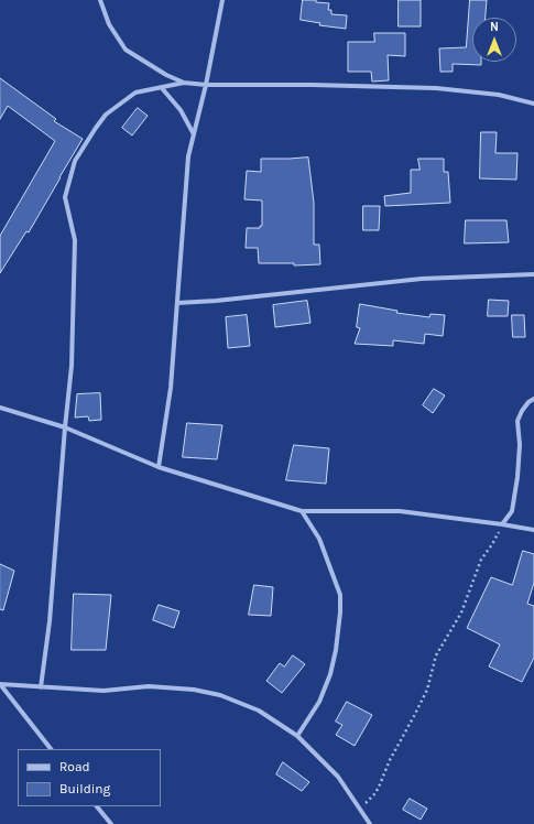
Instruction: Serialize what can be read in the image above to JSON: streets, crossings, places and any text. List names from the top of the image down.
{
  "legend": ["Road", "Building"],
  "north": "top"
}
